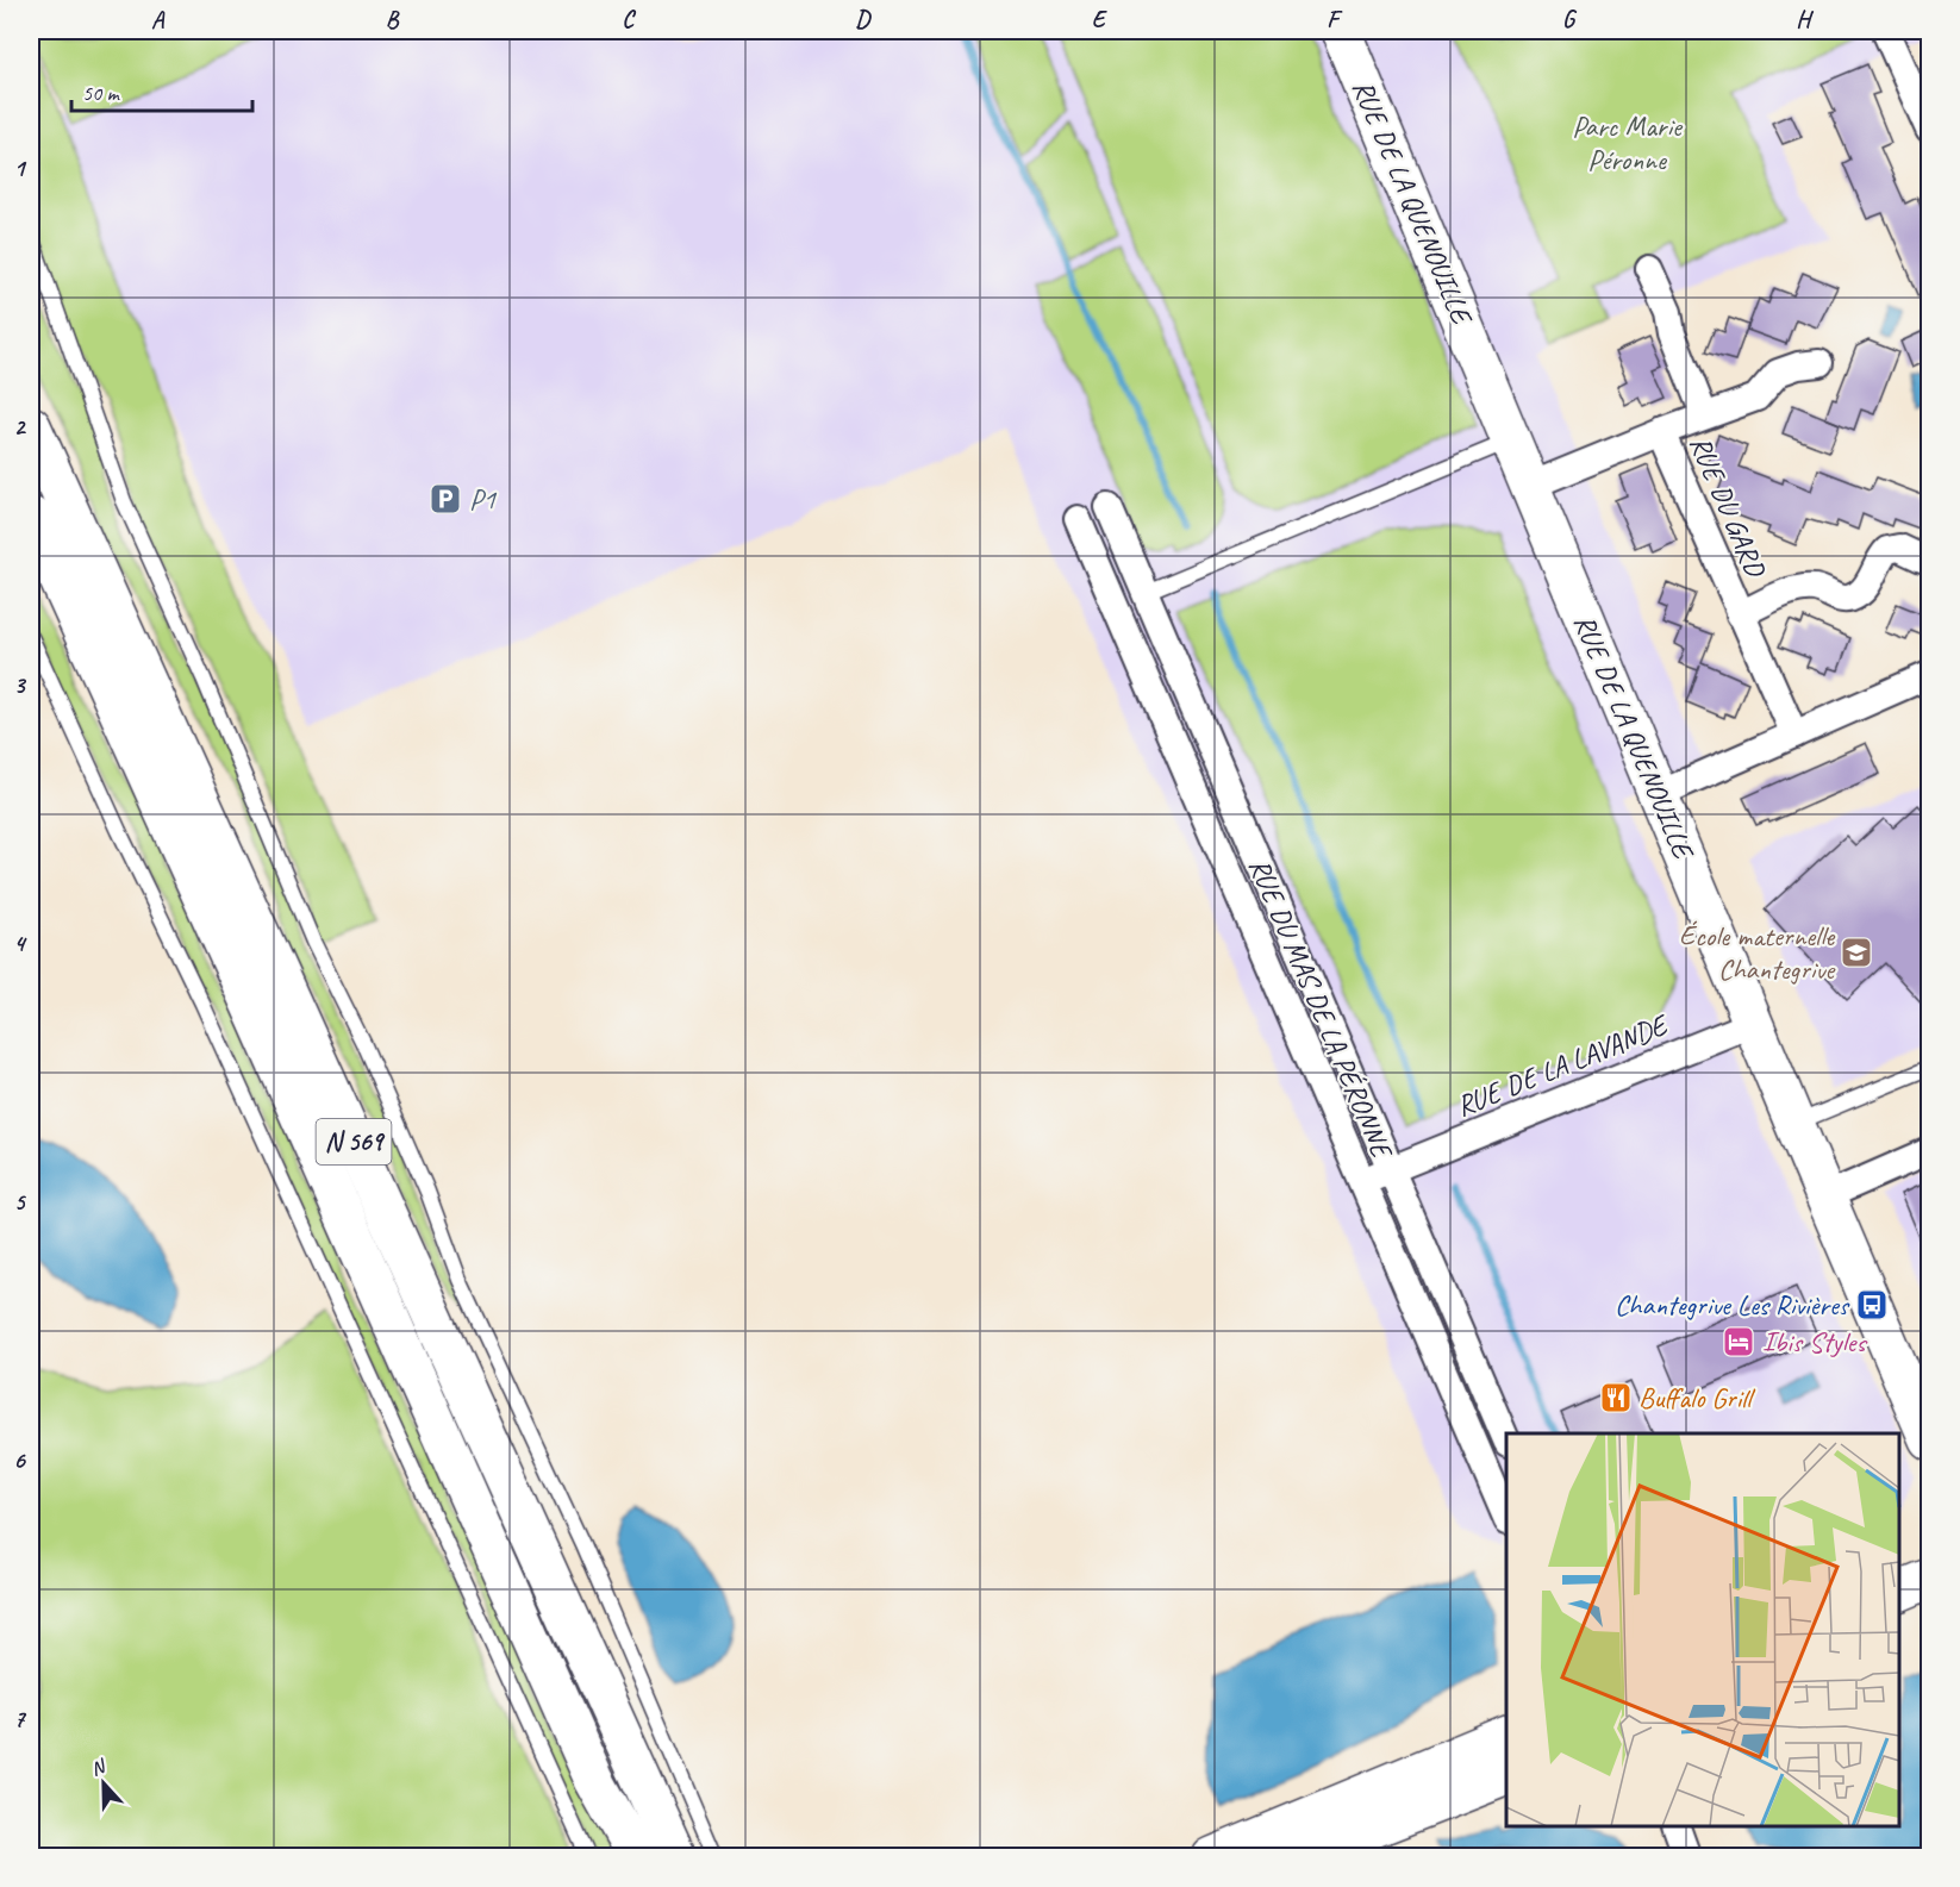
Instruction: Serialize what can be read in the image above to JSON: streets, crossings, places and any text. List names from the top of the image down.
{
  "streets": {
    "main road": ["RUE DE LA QUENOUILLE", "N 569"],
    "street": ["RUE DU GARD", "RUE DU MAS DE LA PÉRONNE", "RUE DE LA LAVANDE"]
  },
  "crossings": [
    ["RUE DE LA QUENOUILLE", "RUE DU GARD"],
    ["RUE DE LA QUENOUILLE", "RUE DE LA LAVANDE"],
    ["RUE DU MAS DE LA PÉRONNE", "RUE DE LA LAVANDE"]
  ],
  "parks": ["Parc Marie Péronne"],
  "places": {
    "parking": ["P1"],
    "school or university": ["École maternelle Chantegrive"],
    "bus stop": ["Chantegrive Les Rivières"],
    "hotel": ["Ibis Styles"],
    "restaurant": ["Buffalo Grill"]
  },
  "scale_bar": "50 m",
  "north": "top",
  "grid": {
    "columns": [
      "A",
      "B",
      "C",
      "D",
      "E",
      "F",
      "G",
      "H"
    ],
    "rows": [
      "1",
      "2",
      "3",
      "4",
      "5",
      "6",
      "7"
    ]
  }
}
